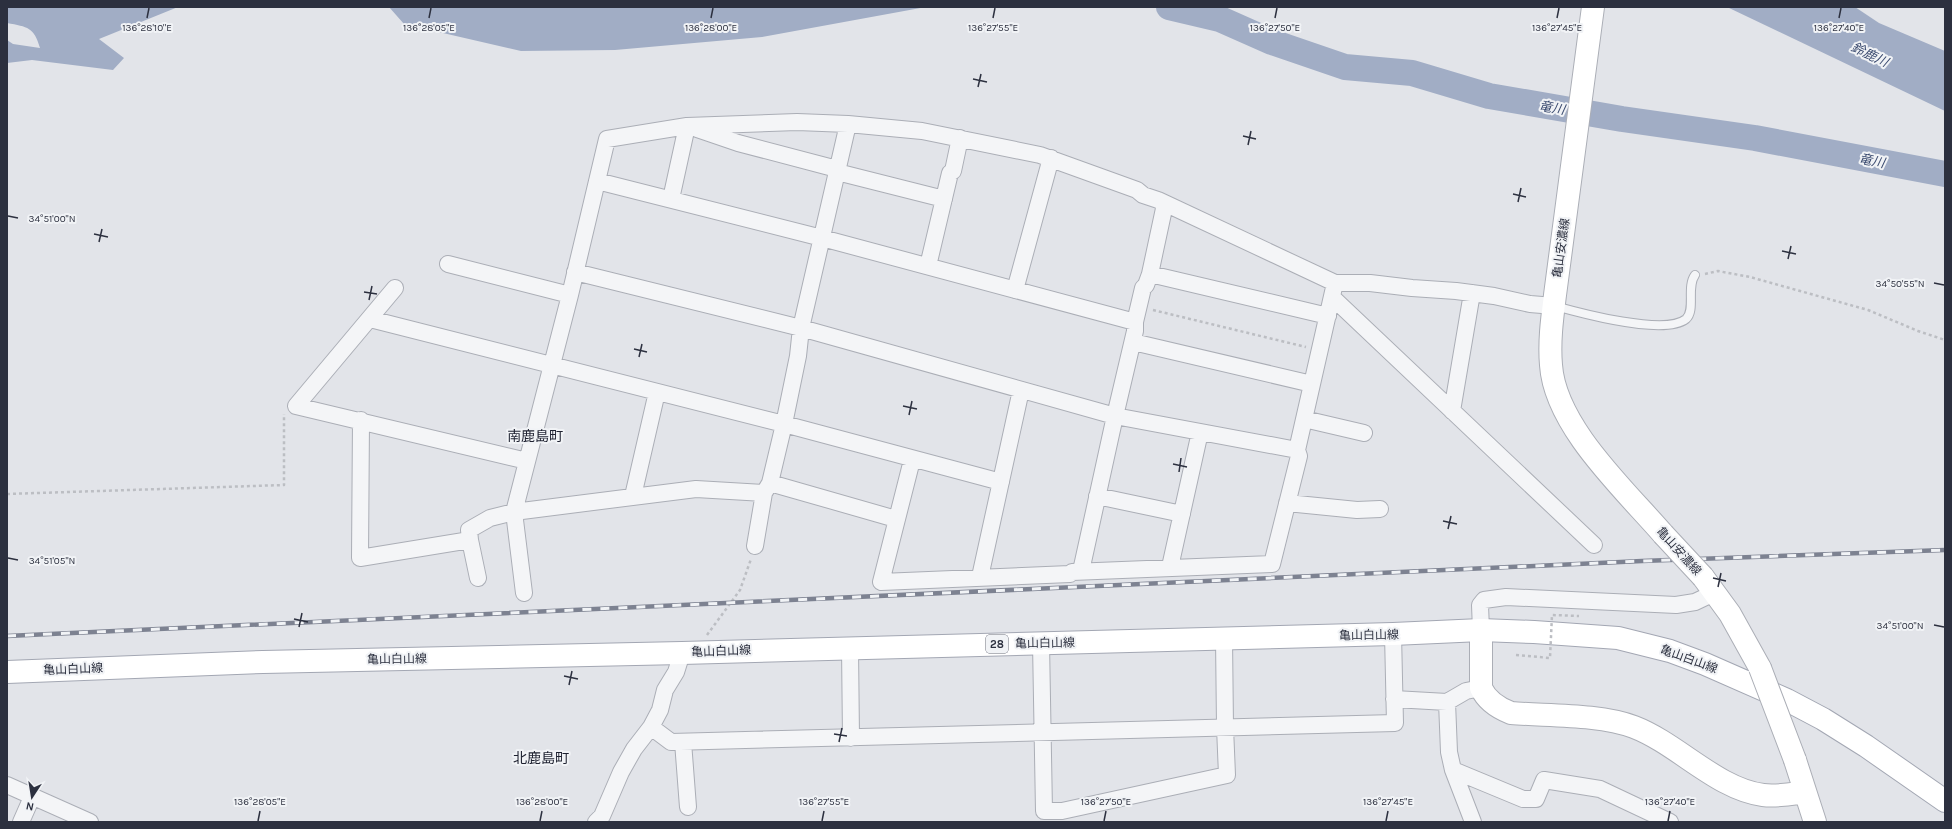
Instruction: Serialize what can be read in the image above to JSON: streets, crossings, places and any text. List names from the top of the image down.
{
  "streets": {
    "main road": ["亀山安濃線", "亀山白山線", "28"]
  },
  "districts": ["南鹿島町", "北鹿島町"],
  "water": ["鈴鹿川", "竜川"],
  "north": "bottom",
  "coordinates": [
    "136°28'10\"E",
    "136°28'05\"E",
    "136°28'00\"E",
    "136°27'55\"E",
    "136°27'50\"E",
    "136°27'45\"E",
    "136°27'40\"E",
    "34°51'00\"N",
    "34°50'55\"N",
    "34°51'05\"N"
  ]
}
